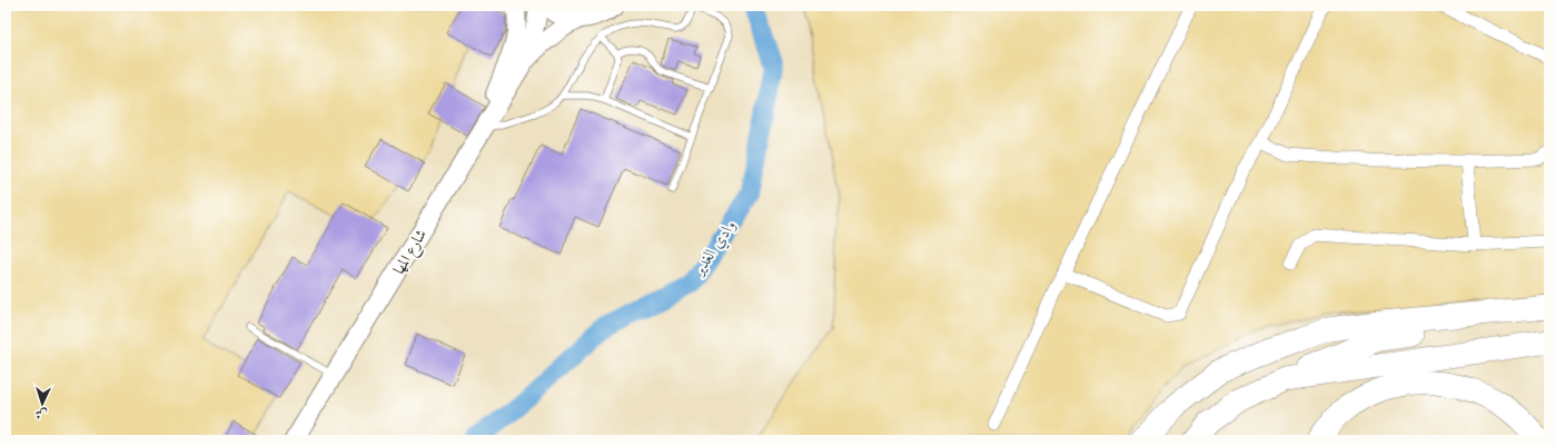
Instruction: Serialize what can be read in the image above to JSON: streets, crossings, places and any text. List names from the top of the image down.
{
  "streets": {
    "street": ["شارع المها"]
  },
  "water": ["وادي الغدير"],
  "north": "bottom"
}
